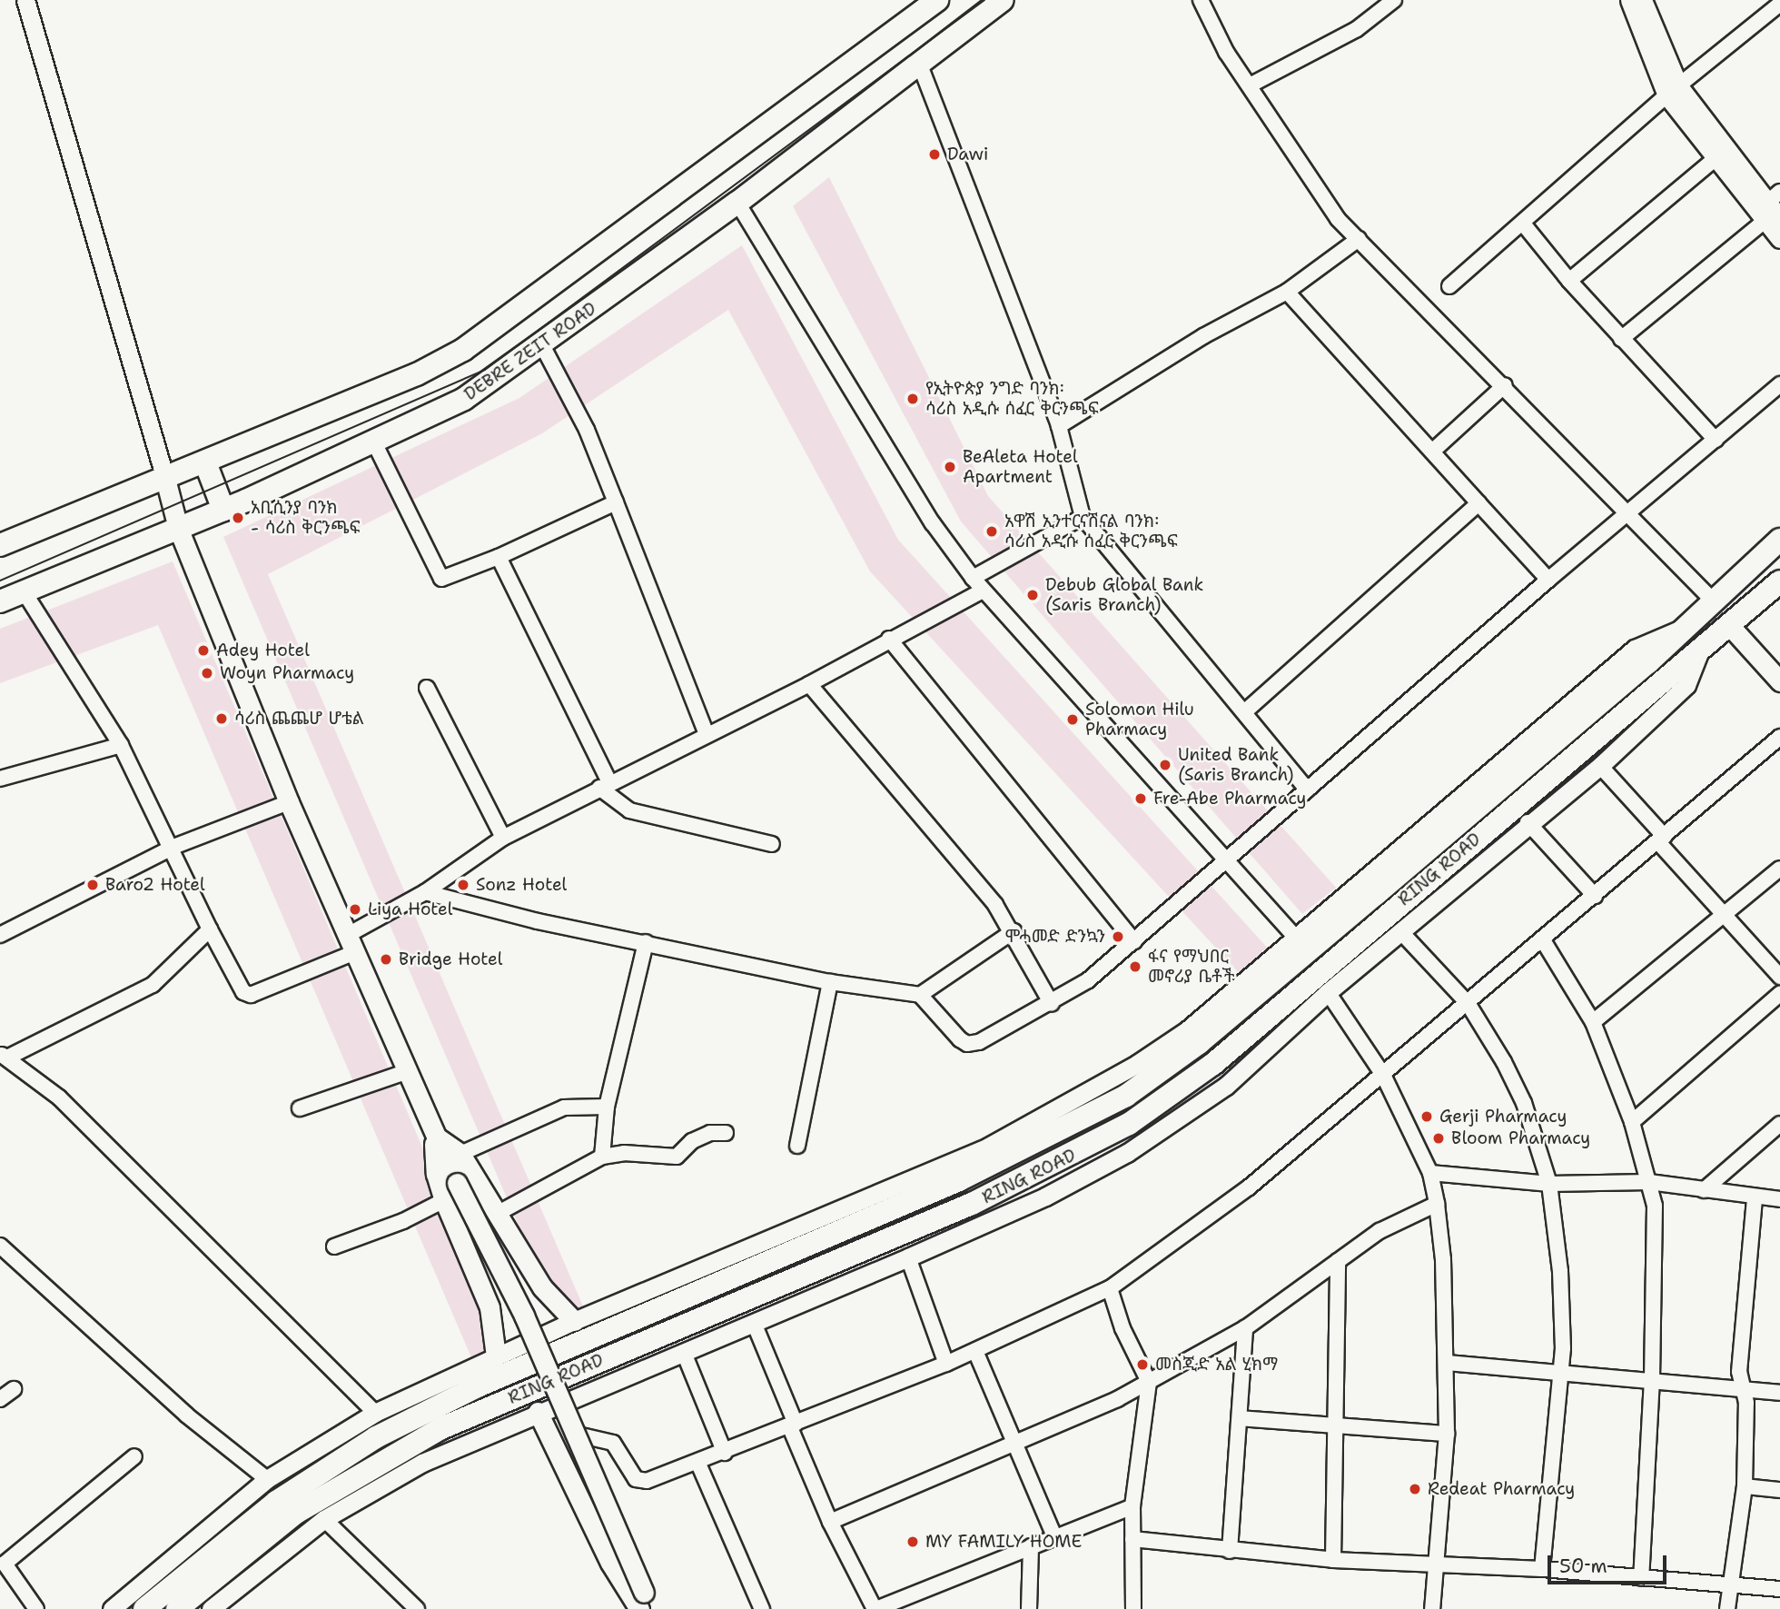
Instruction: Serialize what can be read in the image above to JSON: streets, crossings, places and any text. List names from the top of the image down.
{
  "streets": {
    "main road": ["DEBRE ZEIT ROAD", "RING ROAD"]
  },
  "places": [
    "Dawi",
    "የኢትዮጵያ ንግድ ባንክ፡ ሳሪስ አዲሱ ሰፈር ቅርንጫፍ",
    "BeAleta Hotel Apartment",
    "አቢሲንያ ባንክ - ሳሪስ ቅርንጫፍ",
    "አዋሽ ኢንተርናሽናል ባንክ፡ ሳሪስ አዲሱ ሰፈር ቅርንጫፍ",
    "Debub Global Bank (Saris Branch)",
    "Adey Hotel",
    "Woyn Pharmacy",
    "ሳሪስ ጨጨሆ ሆቴል",
    "Solomon Hilu Pharmacy",
    "United Bank (Saris Branch)",
    "Fre-Abe Pharmacy",
    "Baro2 Hotel",
    "Sonz Hotel",
    "Liya Hotel",
    "ሞሓመድ ድንኳን",
    "Bridge Hotel",
    "ፋና የማህበር መኖሪያ ቤቶች",
    "Gerji Pharmacy",
    "Bloom Pharmacy",
    "መስጂድ አል ሂክማ",
    "Redeat Pharmacy",
    "MY FAMILY HOME"
  ],
  "scale_bar": "50 m"
}
